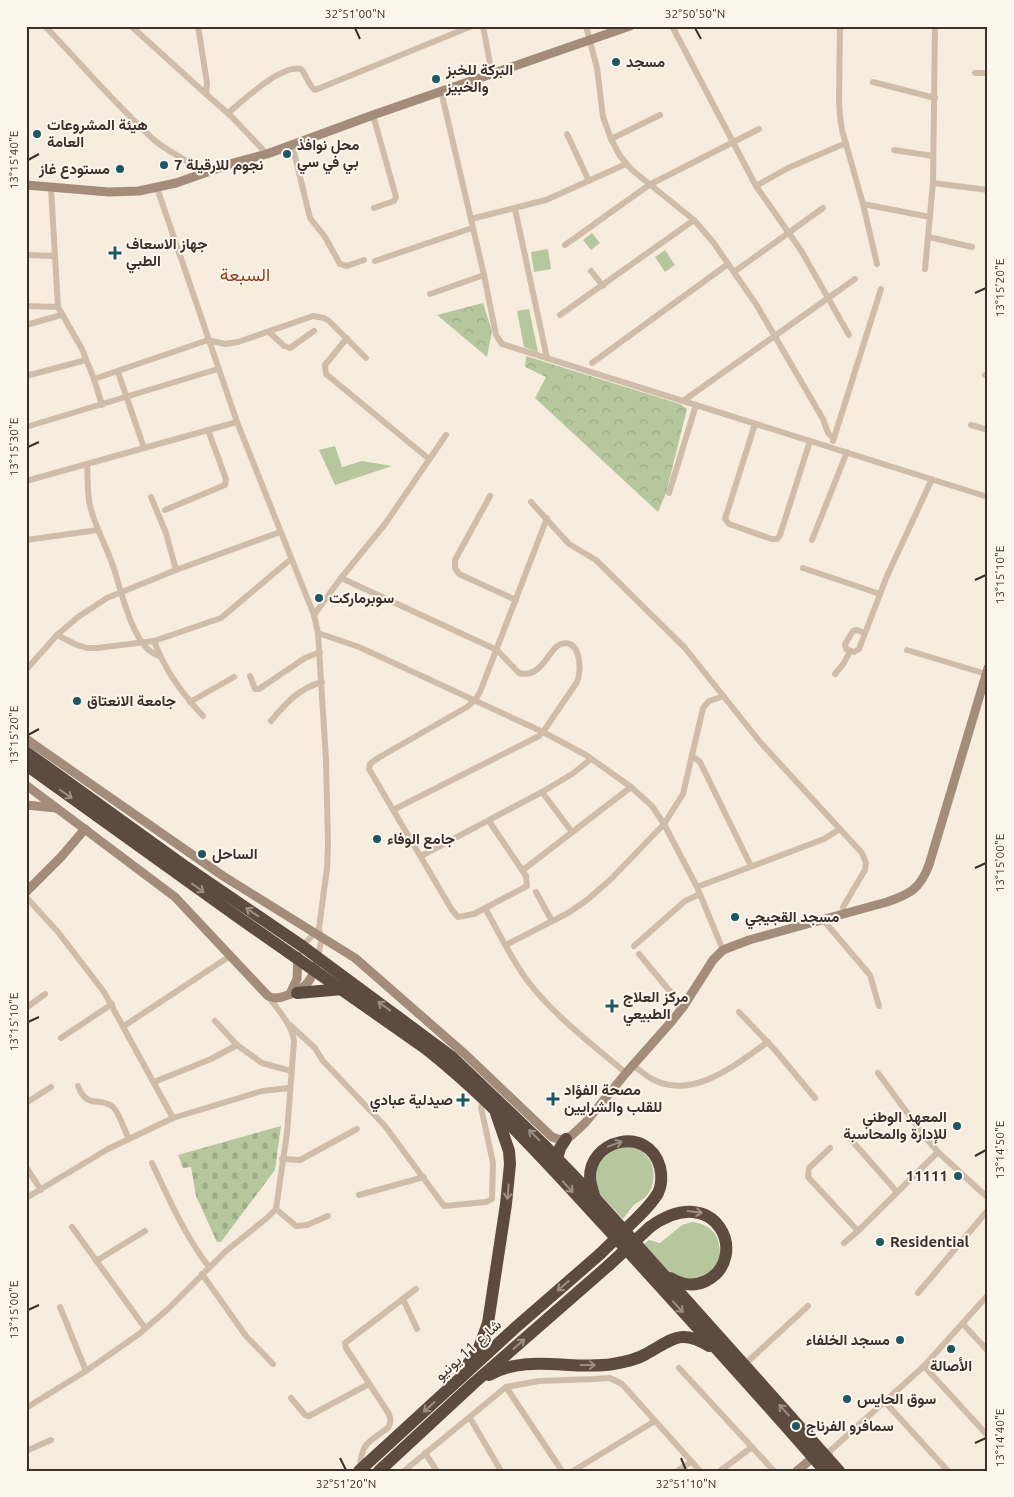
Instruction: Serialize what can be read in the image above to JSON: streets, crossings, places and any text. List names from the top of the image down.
{
  "streets": {
    "highway": ["شارع 11 يونيو"]
  },
  "districts": ["السبعة"],
  "places": {
    "other": [
      "مسجد",
      "البركة للخبز والخبيز",
      "هيئة المشروعات العامة",
      "محل نوافذ بي في سي",
      "7 نجوم للارقيلة",
      "مستودع غاز",
      "سوبرماركت",
      "جامعة الانعتاق",
      "جامع الوفاء",
      "الساحل",
      "مسجد القجيجي",
      "المعهد الوطني للإدارة والمحاسبة",
      "11111",
      "Residential",
      "مسجد الخلفاء",
      "الأصالة",
      "سوق الحايس",
      "سمافرو الفرناج"
    ],
    "health": [
      "جهاز الاسعاف الطبي",
      "مركز العلاج الطبيعي",
      "مصحة الفؤاد للقلب والشرايين",
      "صيدلية عبادي"
    ]
  },
  "coordinates": [
    "32°51'00\"N",
    "32°50'50\"N",
    "13°15'40\"E",
    "13°15'20\"E",
    "13°15'30\"E",
    "13°15'10\"E",
    "13°15'00\"E",
    "13°14'50\"E",
    "13°14'40\"E",
    "32°51'20\"N",
    "32°51'10\"N"
  ]
}
